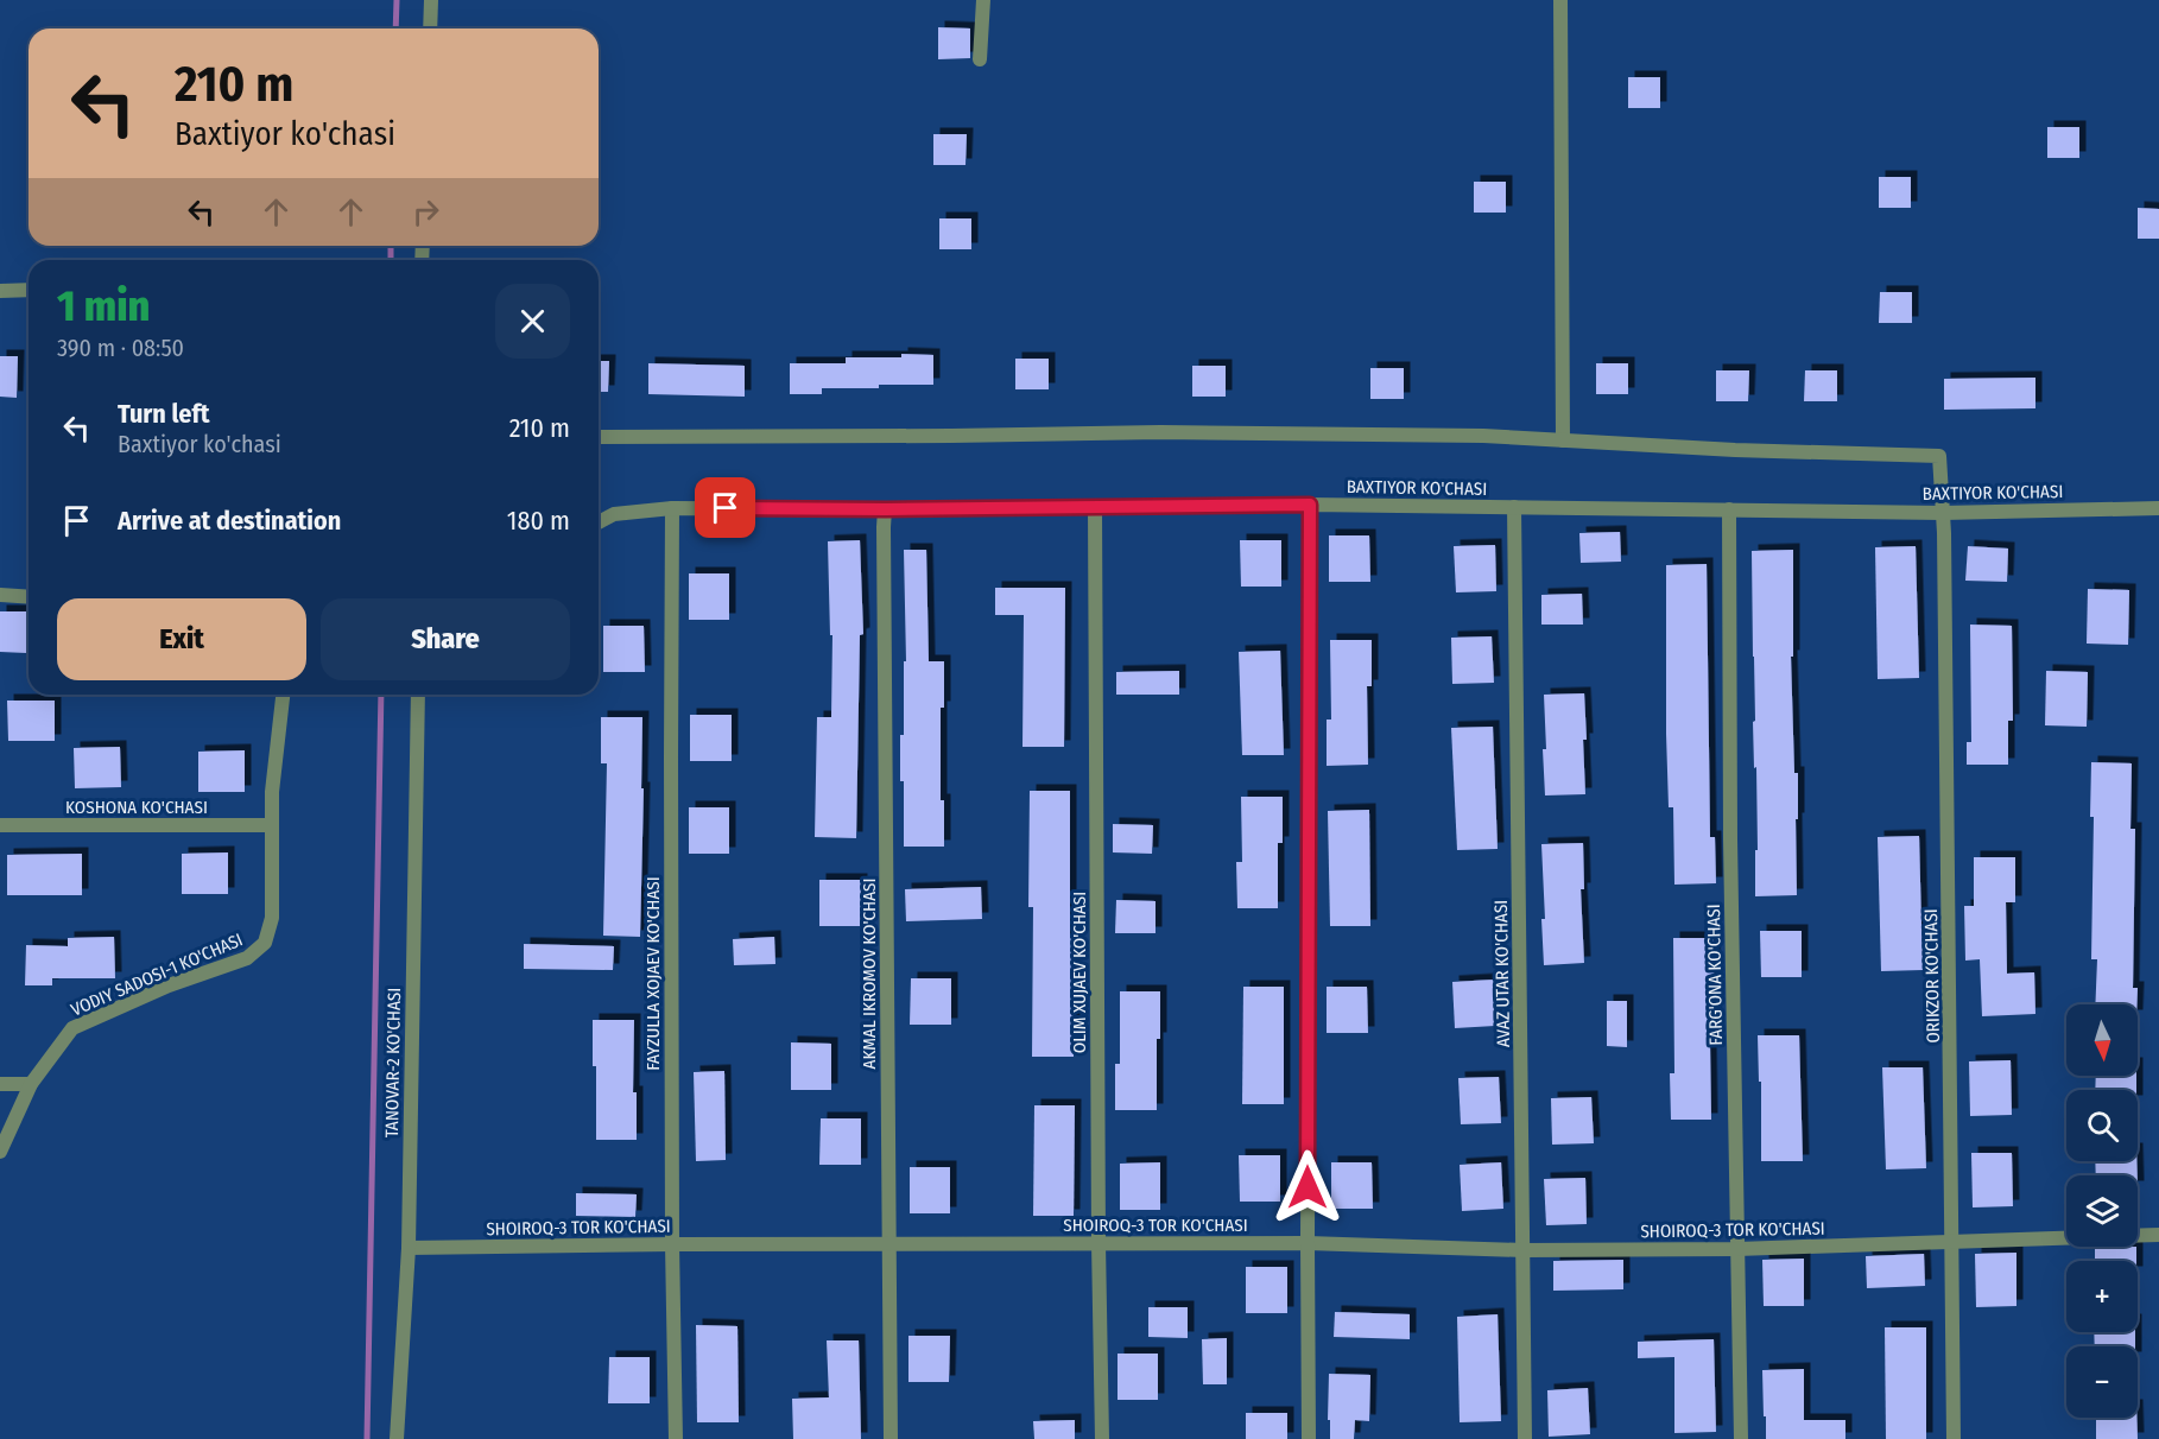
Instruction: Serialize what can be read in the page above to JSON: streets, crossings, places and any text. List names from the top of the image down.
{
  "streets": {
    "street": [
      "BAXTIYOR KO'CHASI",
      "KOSHONA KO'CHASI",
      "OLIM XUJAEV KO'CHASI",
      "FAYZULLA XOJAEV KO'CHASI",
      "AKMAL IKROMOV KO'CHASI",
      "AVAZ UTAR KO'CHASI",
      "VODIY SADOSI-1 KO'CHASI",
      "FARG'ONA KO'CHASI",
      "ORIKZOR KO'CHASI",
      "TANOVAR-2 KO'CHASI",
      "SHOIROQ-3 TOR KO'CHASI"
    ]
  },
  "crossings": [
    ["BAXTIYOR KO'CHASI", "OLIM XUJAEV KO'CHASI"],
    ["BAXTIYOR KO'CHASI", "FAYZULLA XOJAEV KO'CHASI"],
    ["BAXTIYOR KO'CHASI", "AKMAL IKROMOV KO'CHASI"],
    ["BAXTIYOR KO'CHASI", "AVAZ UTAR KO'CHASI"],
    ["BAXTIYOR KO'CHASI", "FARG'ONA KO'CHASI"],
    ["BAXTIYOR KO'CHASI", "ORIKZOR KO'CHASI"],
    ["KOSHONA KO'CHASI", "VODIY SADOSI-1 KO'CHASI"],
    ["OLIM XUJAEV KO'CHASI", "SHOIROQ-3 TOR KO'CHASI"],
    ["FAYZULLA XOJAEV KO'CHASI", "SHOIROQ-3 TOR KO'CHASI"],
    ["AKMAL IKROMOV KO'CHASI", "SHOIROQ-3 TOR KO'CHASI"],
    ["AVAZ UTAR KO'CHASI", "SHOIROQ-3 TOR KO'CHASI"],
    ["FARG'ONA KO'CHASI", "SHOIROQ-3 TOR KO'CHASI"],
    ["ORIKZOR KO'CHASI", "SHOIROQ-3 TOR KO'CHASI"],
    ["TANOVAR-2 KO'CHASI", "SHOIROQ-3 TOR KO'CHASI"]
  ],
  "north": "bottom",
  "page": {
    "turn": ["210 m", "Baxtiyor ko'chasi"],
    "heading": ["1 min", "390 m · 08:50"],
    "list": [
      {
        "name": "Turn left",
        "note": "Baxtiyor ko'chasi",
        "value": "210 m"
      },
      {
        "name": "Arrive at destination",
        "value": "180 m"
      }
    ],
    "buttons": ["Exit", "Share"],
    "map_buttons": ["+", "−"]
  }
}
